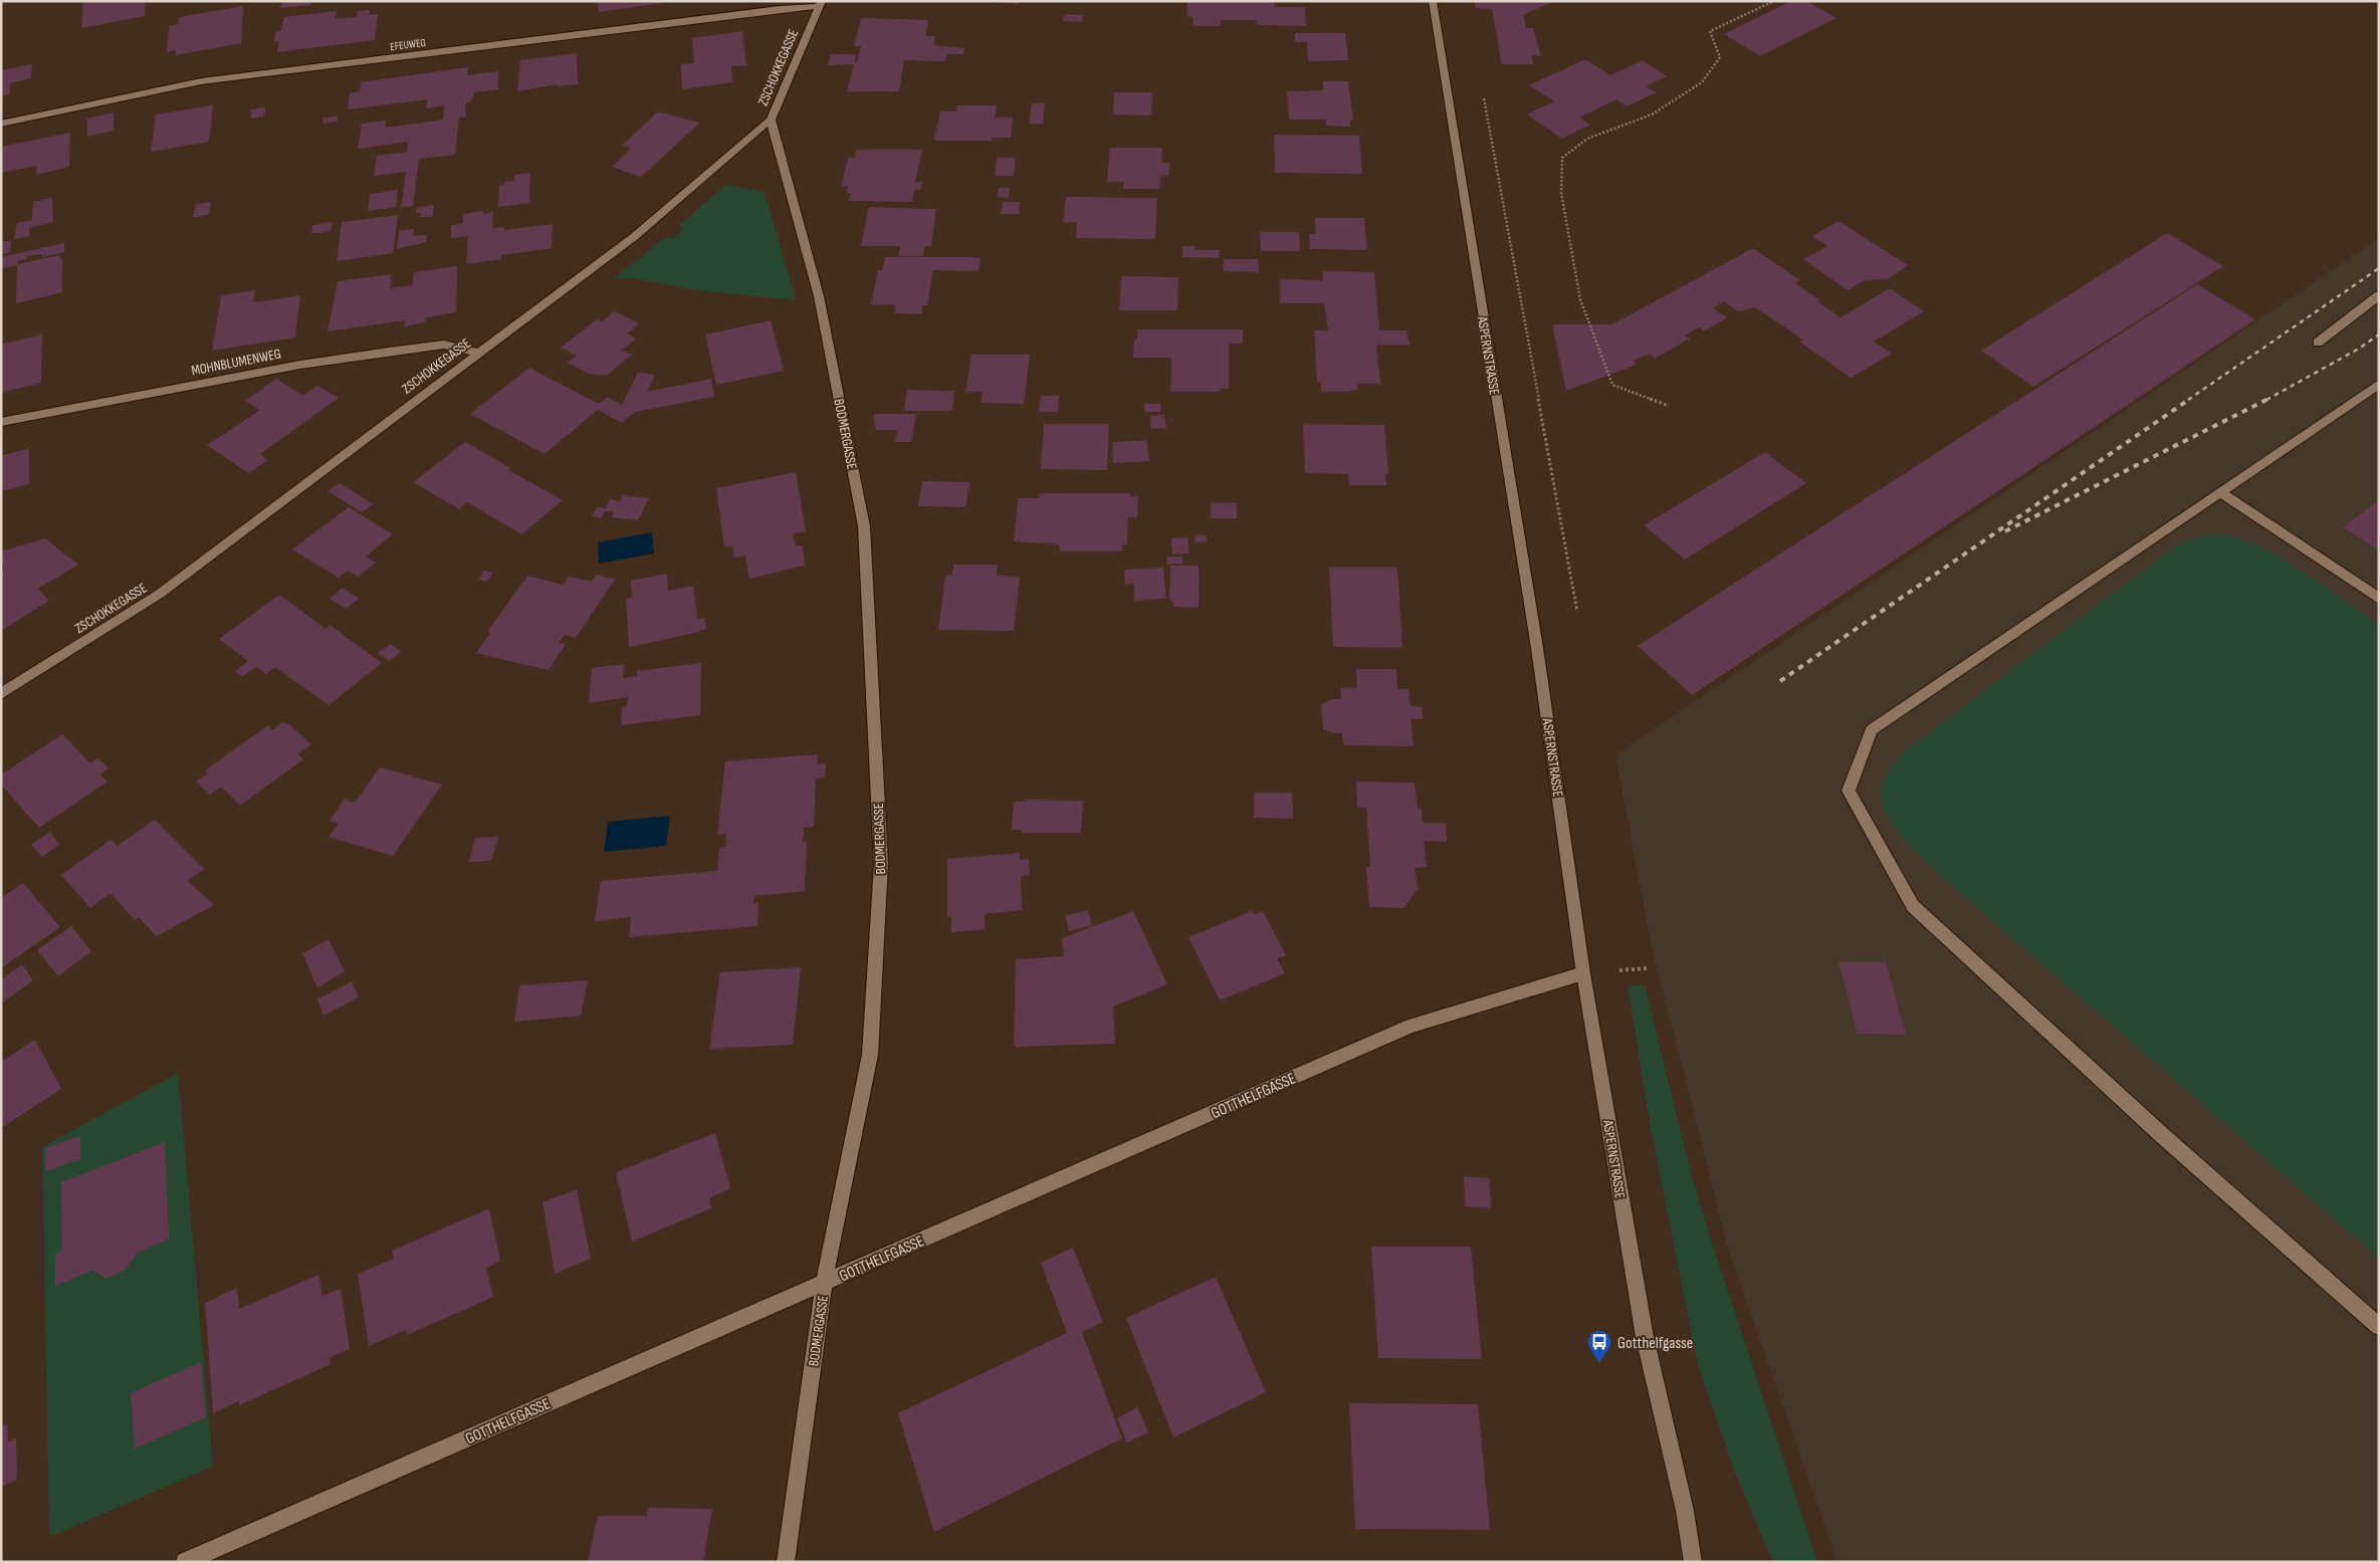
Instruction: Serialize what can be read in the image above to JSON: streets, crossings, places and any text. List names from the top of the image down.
{
  "streets": {
    "street": [
      "EFEUWEG",
      "ZSCHOKKEGASSE",
      "ASPERNSTRASSE",
      "MOHNBLUMENWEG",
      "BODMERGASSE",
      "GOTTHELFGASSE"
    ]
  },
  "crossings": [
    ["EFEUWEG", "ZSCHOKKEGASSE"],
    ["ZSCHOKKEGASSE", "MOHNBLUMENWEG"],
    ["ZSCHOKKEGASSE", "BODMERGASSE"],
    ["ASPERNSTRASSE", "GOTTHELFGASSE"],
    ["BODMERGASSE", "GOTTHELFGASSE"]
  ],
  "places": {
    "bus stop": ["Gotthelfgasse"]
  }
}
